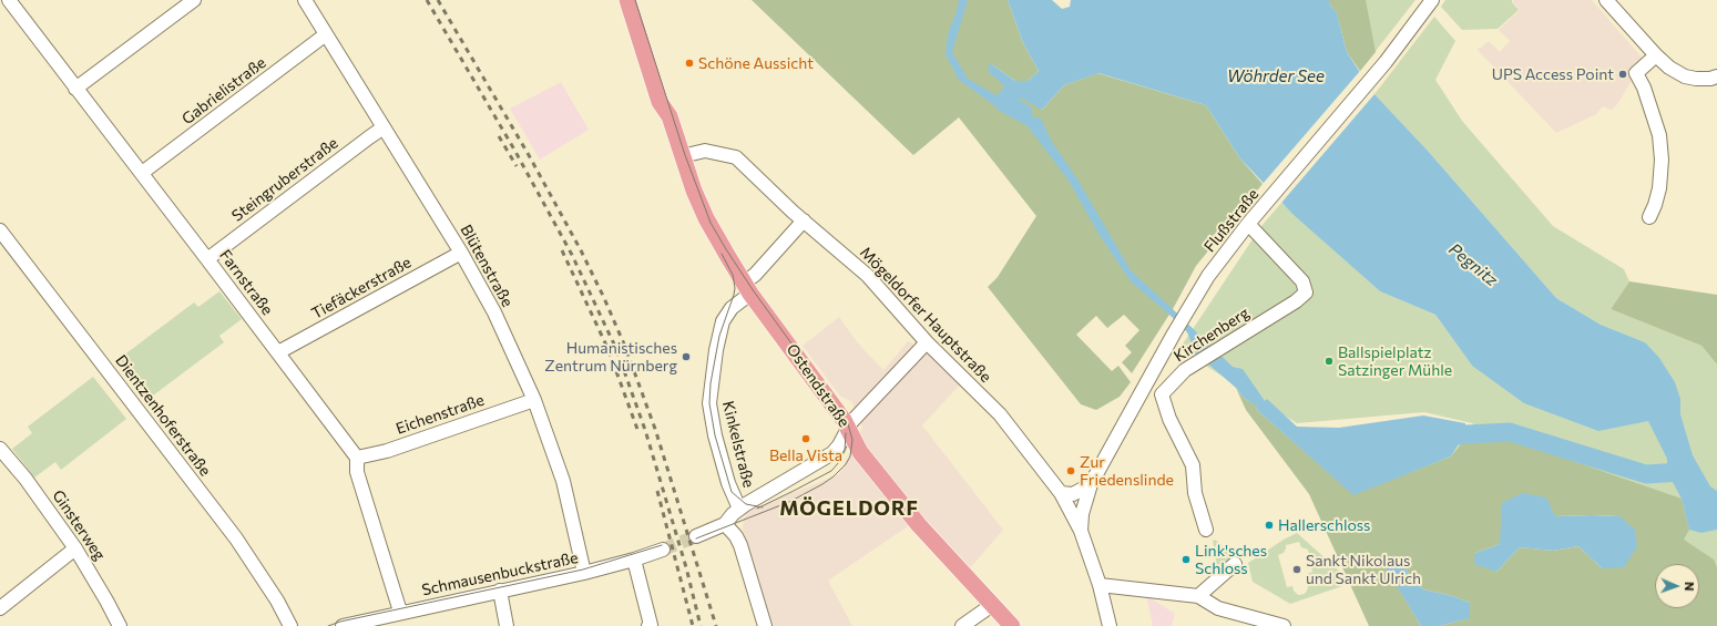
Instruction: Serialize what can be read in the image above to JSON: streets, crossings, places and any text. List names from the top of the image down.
{
  "streets": {
    "main road": ["Ostendstraße"],
    "street": [
      "Gabrielistraße",
      "Steingruberstraße",
      "Flußstraße",
      "Blütenstraße",
      "Farnstraße",
      "Tiefäckerstraße",
      "Mögeldorfer Hauptstraße",
      "Kirchenberg",
      "Eichenstraße",
      "Dientzenhoferstraße",
      "Kinkelstraße",
      "Ginsterweg",
      "Schmausenbuckstraße"
    ]
  },
  "crossings": [
    ["Gabrielistraße", "Blütenstraße"],
    ["Gabrielistraße", "Farnstraße"],
    ["Steingruberstraße", "Blütenstraße"],
    ["Steingruberstraße", "Farnstraße"],
    ["Flußstraße", "Mögeldorfer Hauptstraße"],
    ["Flußstraße", "Kirchenberg"],
    ["Blütenstraße", "Tiefäckerstraße"],
    ["Blütenstraße", "Eichenstraße"],
    ["Blütenstraße", "Schmausenbuckstraße"],
    ["Farnstraße", "Tiefäckerstraße"],
    ["Farnstraße", "Eichenstraße"],
    ["Mögeldorfer Hauptstraße", "Ostendstraße"],
    ["Mögeldorfer Hauptstraße", "Kinkelstraße"],
    ["Ostendstraße", "Kinkelstraße"]
  ],
  "districts": ["MÖGELDORF"],
  "water": ["Wöhrder See", "Pegnitz"],
  "places": [
    "Schöne Aussicht",
    "UPS Access Point",
    "Humanistisches Zentrum Nürnberg",
    "Ballspielplatz Satzinger Mühle",
    "Bella Vista",
    "Zur Friedenslinde",
    "Hallerschloss",
    "Link'sches Schloss",
    "Sankt Nikolaus und Sankt Ulrich"
  ],
  "north": "right"
}
